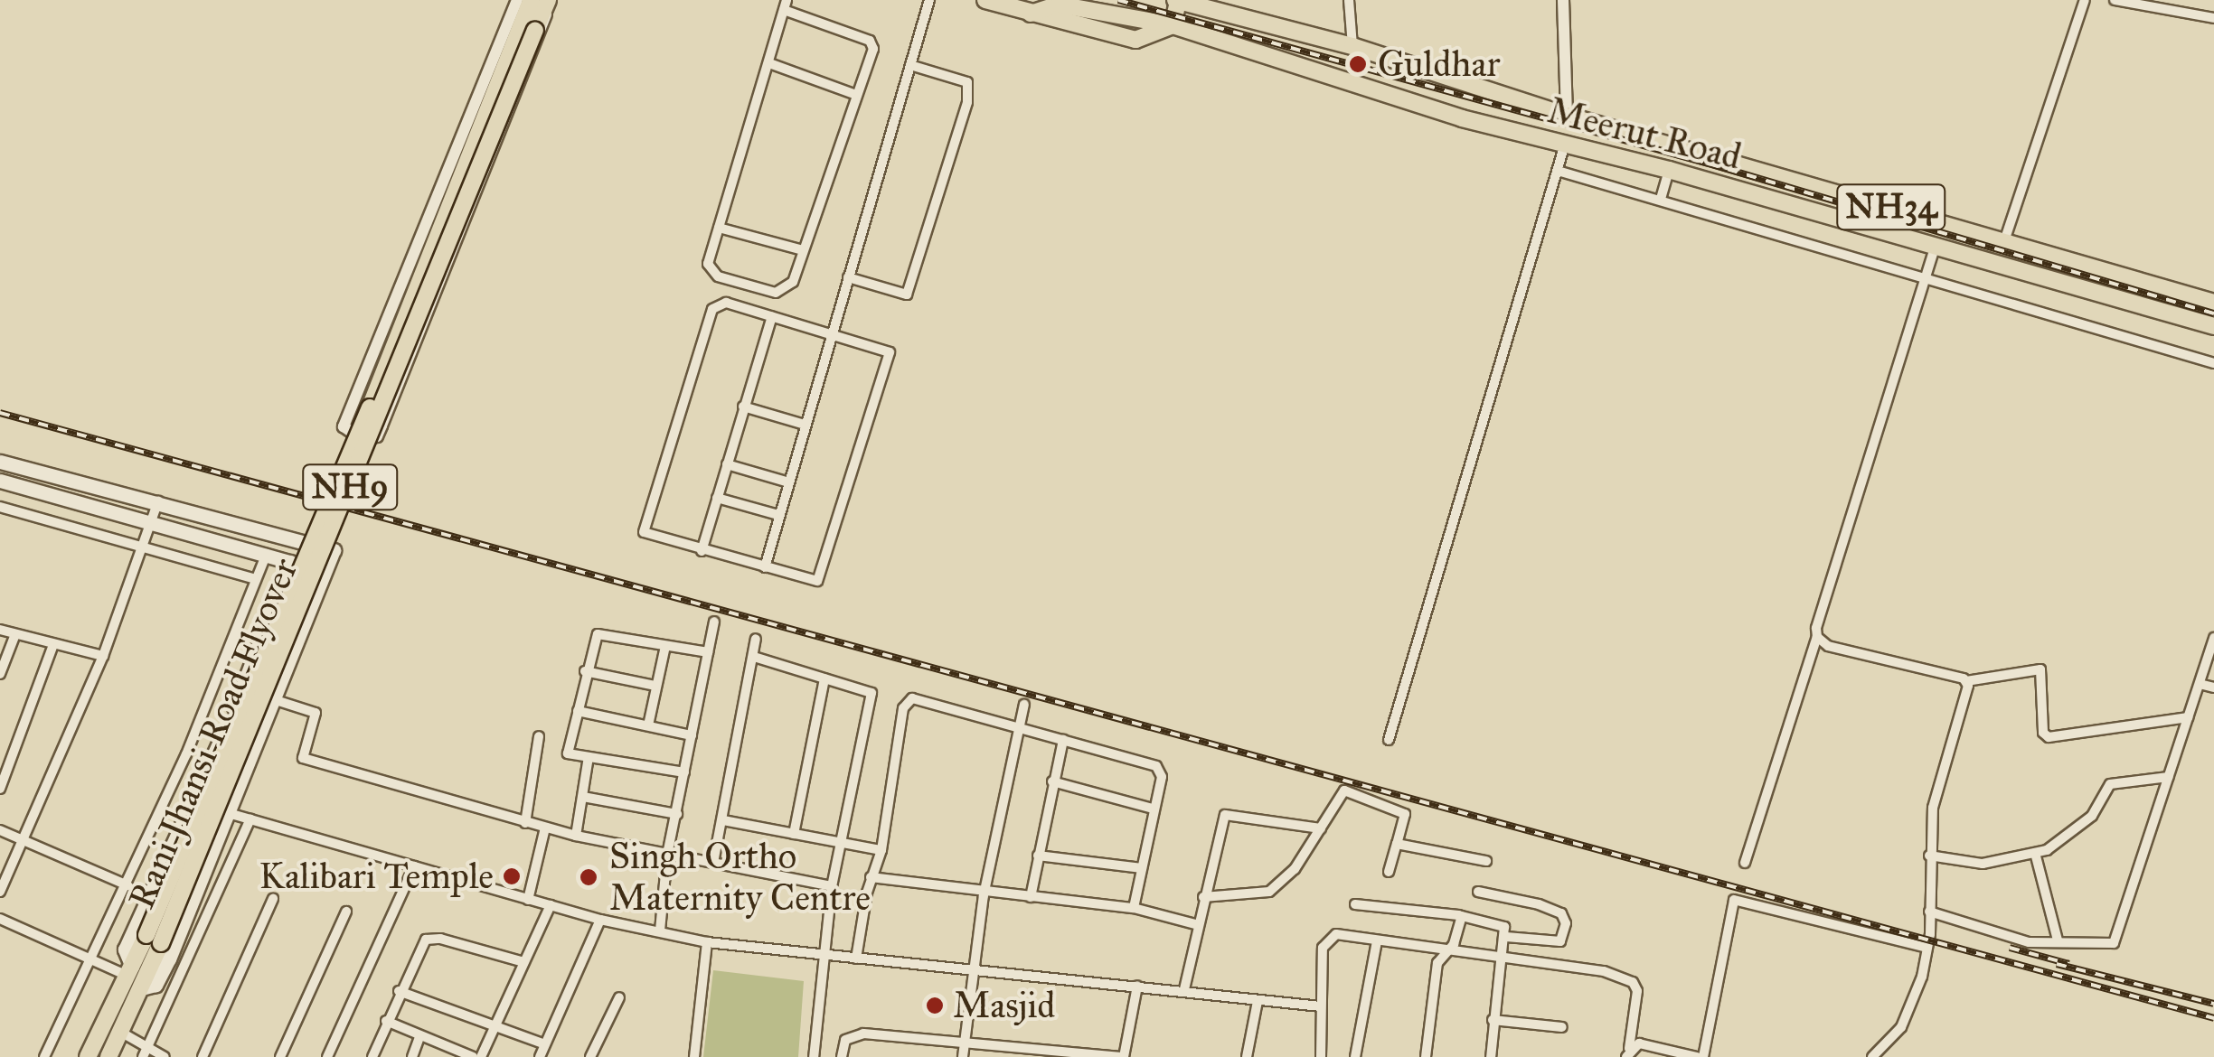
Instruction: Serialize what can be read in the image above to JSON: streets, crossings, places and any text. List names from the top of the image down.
{
  "streets": {
    "highway": [
      "Meerut Road",
      "NH34",
      "NH9",
      "Rani Jhansi Road Flyover"
    ]
  },
  "crossings": [
    ["NH9", "Rani Jhansi Road Flyover"]
  ],
  "places": [
    "Guldhar",
    "Kalibari Temple",
    "Singh Ortho Maternity Centre",
    "Masjid"
  ]
}
